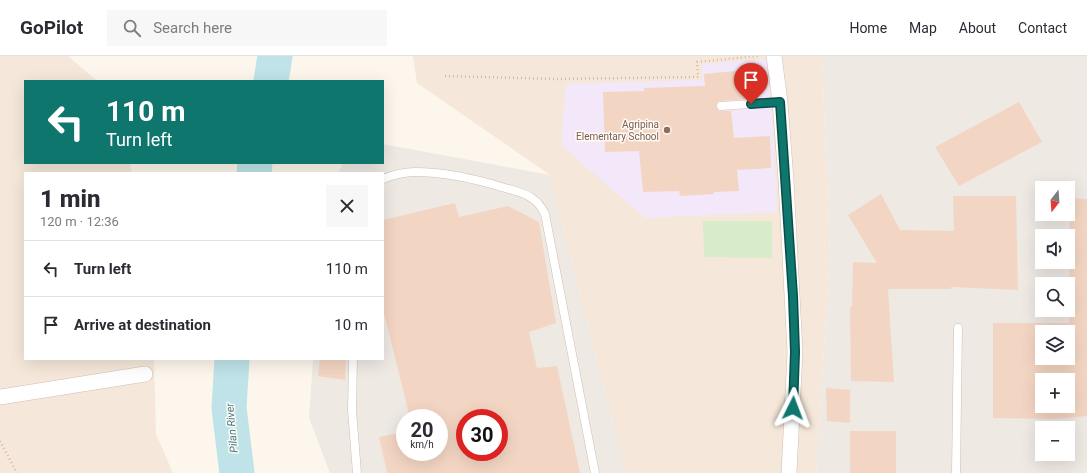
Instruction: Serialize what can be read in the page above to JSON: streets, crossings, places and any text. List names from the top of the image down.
{
  "water": ["Pilan River"],
  "places": ["Agripina Elementary School"],
  "north": "bottom",
  "page": {
    "header": "GoPilot",
    "search": "Search here",
    "nav": [
      "Home",
      "Map",
      "About",
      "Contact"
    ],
    "turn": ["110 m", "Turn left"],
    "heading": ["1 min", "120 m · 12:36"],
    "map_buttons": ["+", "−"],
    "list": [
      {
        "name": "Turn left",
        "value": "110 m"
      },
      {
        "name": "Arrive at destination",
        "value": "10 m"
      }
    ],
    "speed": "20 km/h",
    "limit": "30"
  }
}
